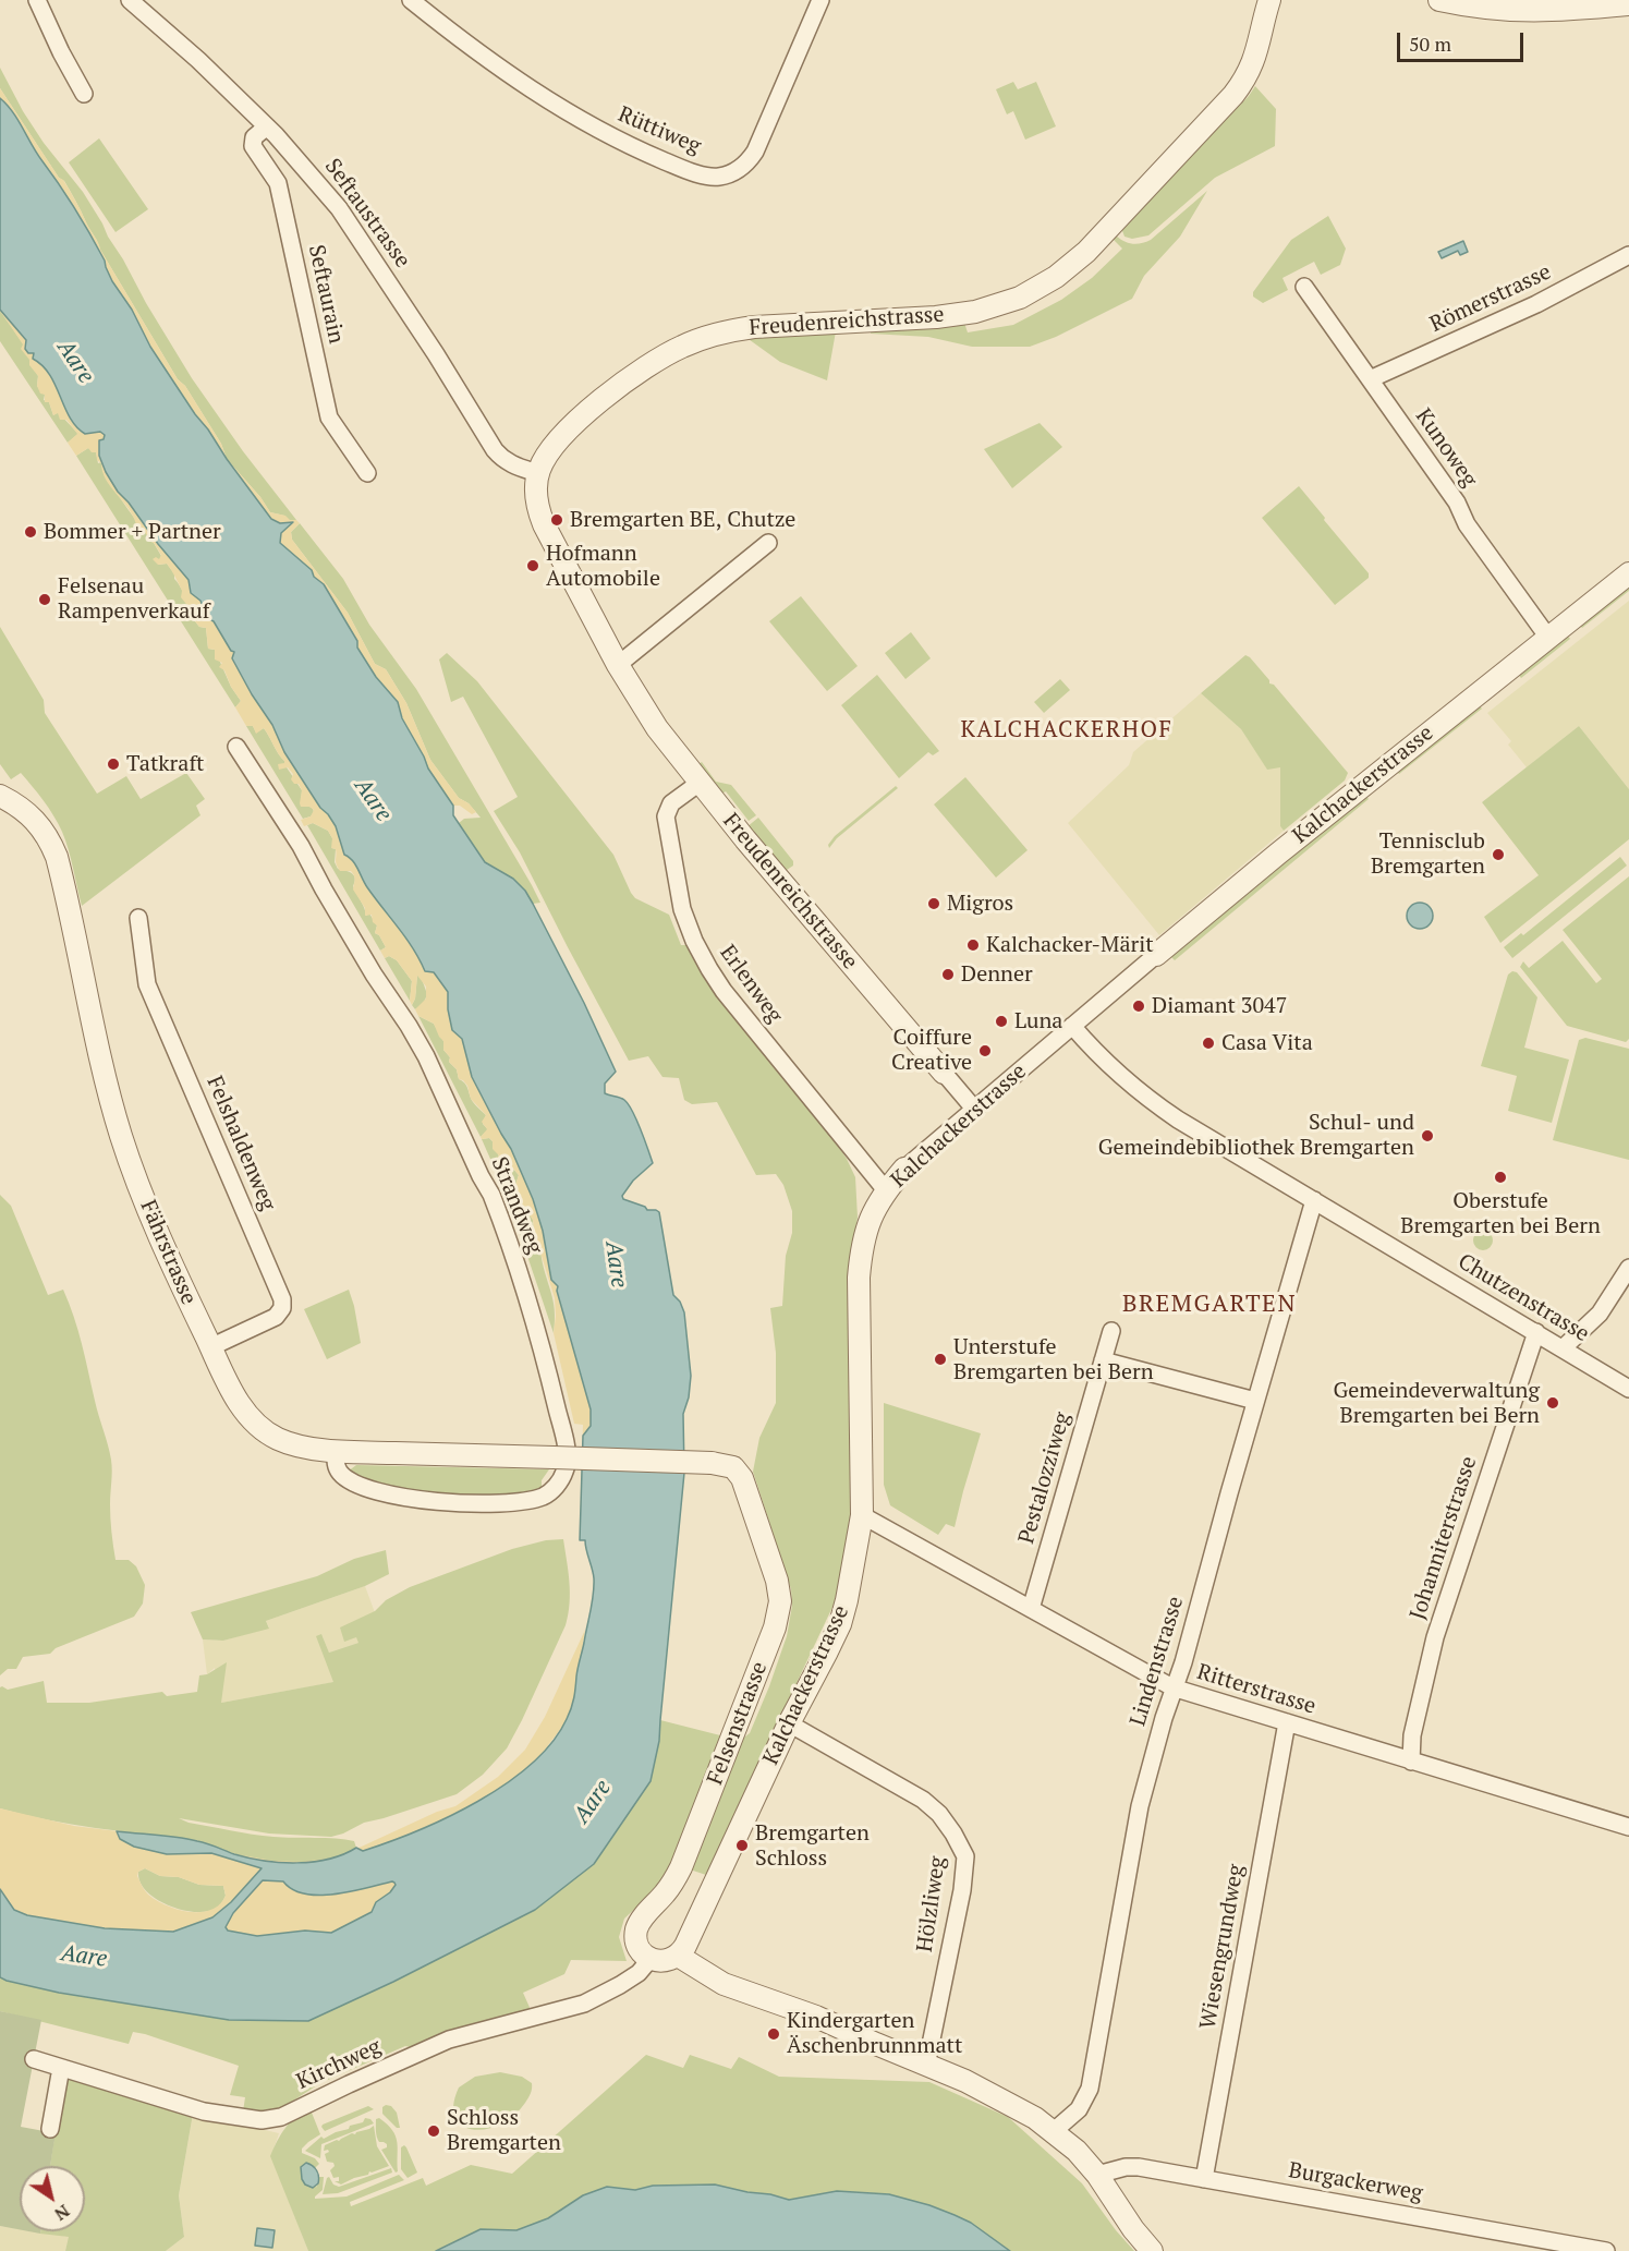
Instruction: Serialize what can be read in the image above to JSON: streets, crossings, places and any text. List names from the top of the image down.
{
  "streets": {
    "street": [
      "Rüttiweg",
      "Seftaustrasse",
      "Seftaurain",
      "Römerstrasse",
      "Freudenreichstrasse",
      "Kunoweg",
      "Kalchackerstrasse",
      "Erlenweg",
      "Felshaldenweg",
      "Strandweg",
      "Fährstrasse",
      "Chutzenstrasse",
      "Pestalozziweg",
      "Johanniterstrasse",
      "Lindenstrasse",
      "Ritterstrasse",
      "Felsenstrasse",
      "Hölzliweg",
      "Wiesengrundweg",
      "Kirchweg",
      "Burgackerweg"
    ]
  },
  "crossings": [
    ["Seftaustrasse", "Seftaurain"],
    ["Seftaustrasse", "Freudenreichstrasse"],
    ["Römerstrasse", "Kunoweg"],
    ["Freudenreichstrasse", "Kalchackerstrasse"],
    ["Freudenreichstrasse", "Erlenweg"],
    ["Kunoweg", "Kalchackerstrasse"],
    ["Kalchackerstrasse", "Erlenweg"],
    ["Kalchackerstrasse", "Chutzenstrasse"],
    ["Kalchackerstrasse", "Ritterstrasse"],
    ["Kalchackerstrasse", "Hölzliweg"],
    ["Felshaldenweg", "Fährstrasse"],
    ["Strandweg", "Fährstrasse"],
    ["Fährstrasse", "Felsenstrasse"],
    ["Chutzenstrasse", "Johanniterstrasse"],
    ["Chutzenstrasse", "Lindenstrasse"],
    ["Pestalozziweg", "Ritterstrasse"],
    ["Johanniterstrasse", "Ritterstrasse"],
    ["Lindenstrasse", "Ritterstrasse"],
    ["Ritterstrasse", "Wiesengrundweg"],
    ["Felsenstrasse", "Kirchweg"],
    ["Wiesengrundweg", "Burgackerweg"]
  ],
  "districts": ["KALCHACKERHOF", "BREMGARTEN"],
  "water": ["Aare"],
  "places": [
    "Bremgarten BE, Chutze",
    "Bommer + Partner",
    "Hofmann Automobile",
    "Felsenau Rampenverkauf",
    "Tatkraft",
    "Tennisclub Bremgarten",
    "Migros",
    "Kalchacker-Märit",
    "Denner",
    "Diamant 3047",
    "Luna",
    "Casa Vita",
    "Coiffure Creative",
    "Schul- und Gemeindebibliothek Bremgarten",
    "Oberstufe Bremgarten bei Bern",
    "Unterstufe Bremgarten bei Bern",
    "Gemeindeverwaltung Bremgarten bei Bern",
    "Bremgarten Schloss",
    "Kindergarten Äschenbrunnmatt",
    "Schloss Bremgarten"
  ],
  "scale_bar": "50 m",
  "north": "bottom right"
}
